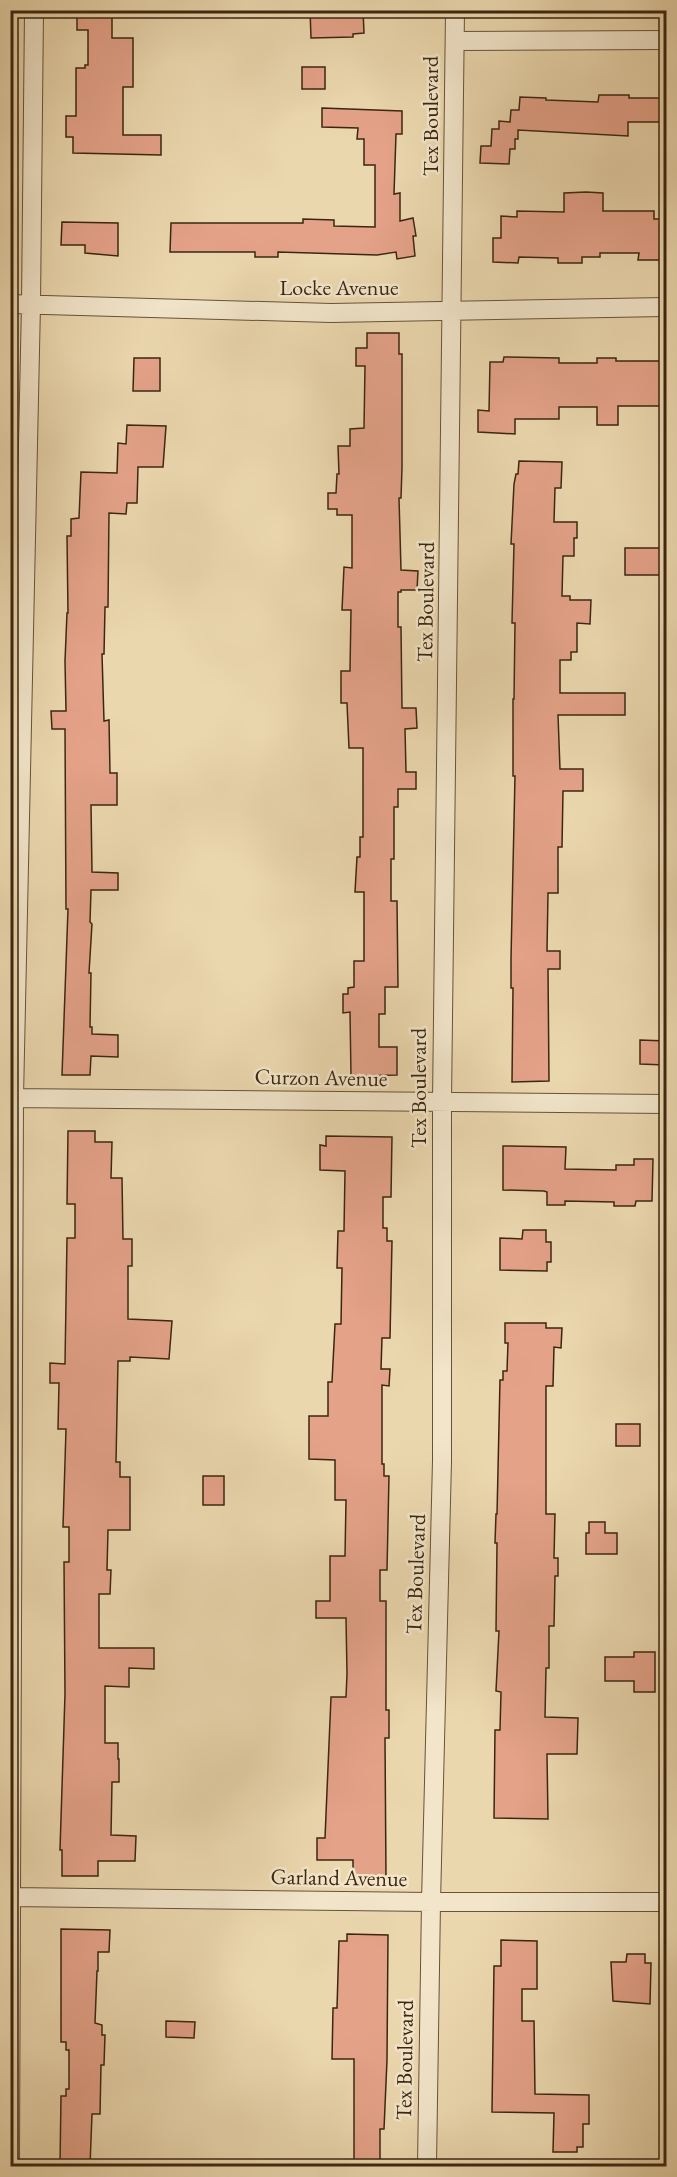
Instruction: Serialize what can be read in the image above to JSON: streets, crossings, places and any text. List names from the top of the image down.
{
  "streets": {
    "street": [
      "Tex Boulevard",
      "Locke Avenue",
      "Curzon Avenue",
      "Garland Avenue"
    ]
  },
  "crossings": [
    ["Tex Boulevard", "Locke Avenue"],
    ["Tex Boulevard", "Curzon Avenue"],
    ["Tex Boulevard", "Garland Avenue"]
  ]
}
